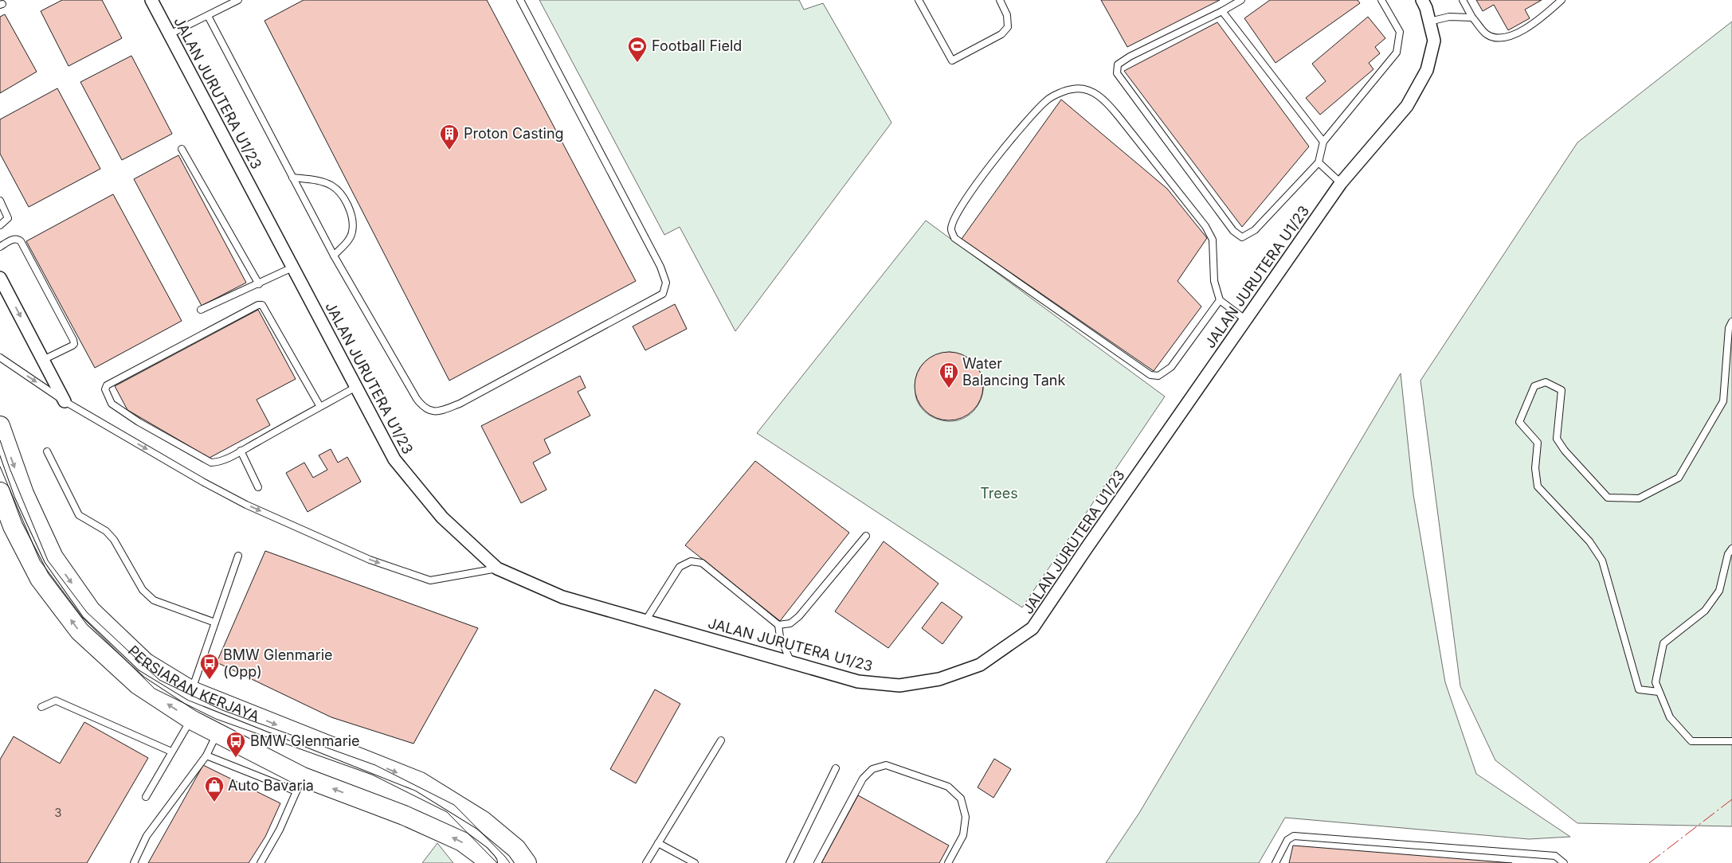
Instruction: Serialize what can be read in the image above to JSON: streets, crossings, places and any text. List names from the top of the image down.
{
  "streets": {
    "main road": ["PERSIARAN KERJAYA"],
    "street": ["JALAN JURUTERA U1/23"]
  },
  "parks": ["Trees"],
  "places": {
    "sports": ["Football Field"],
    "building": ["Proton Casting", "Water Balancing Tank"],
    "bus stop": ["BMW Glenmarie (Opp)", "BMW Glenmarie"],
    "shop": ["Auto Bavaria"]
  },
  "house_numbers": ["3"]
}
